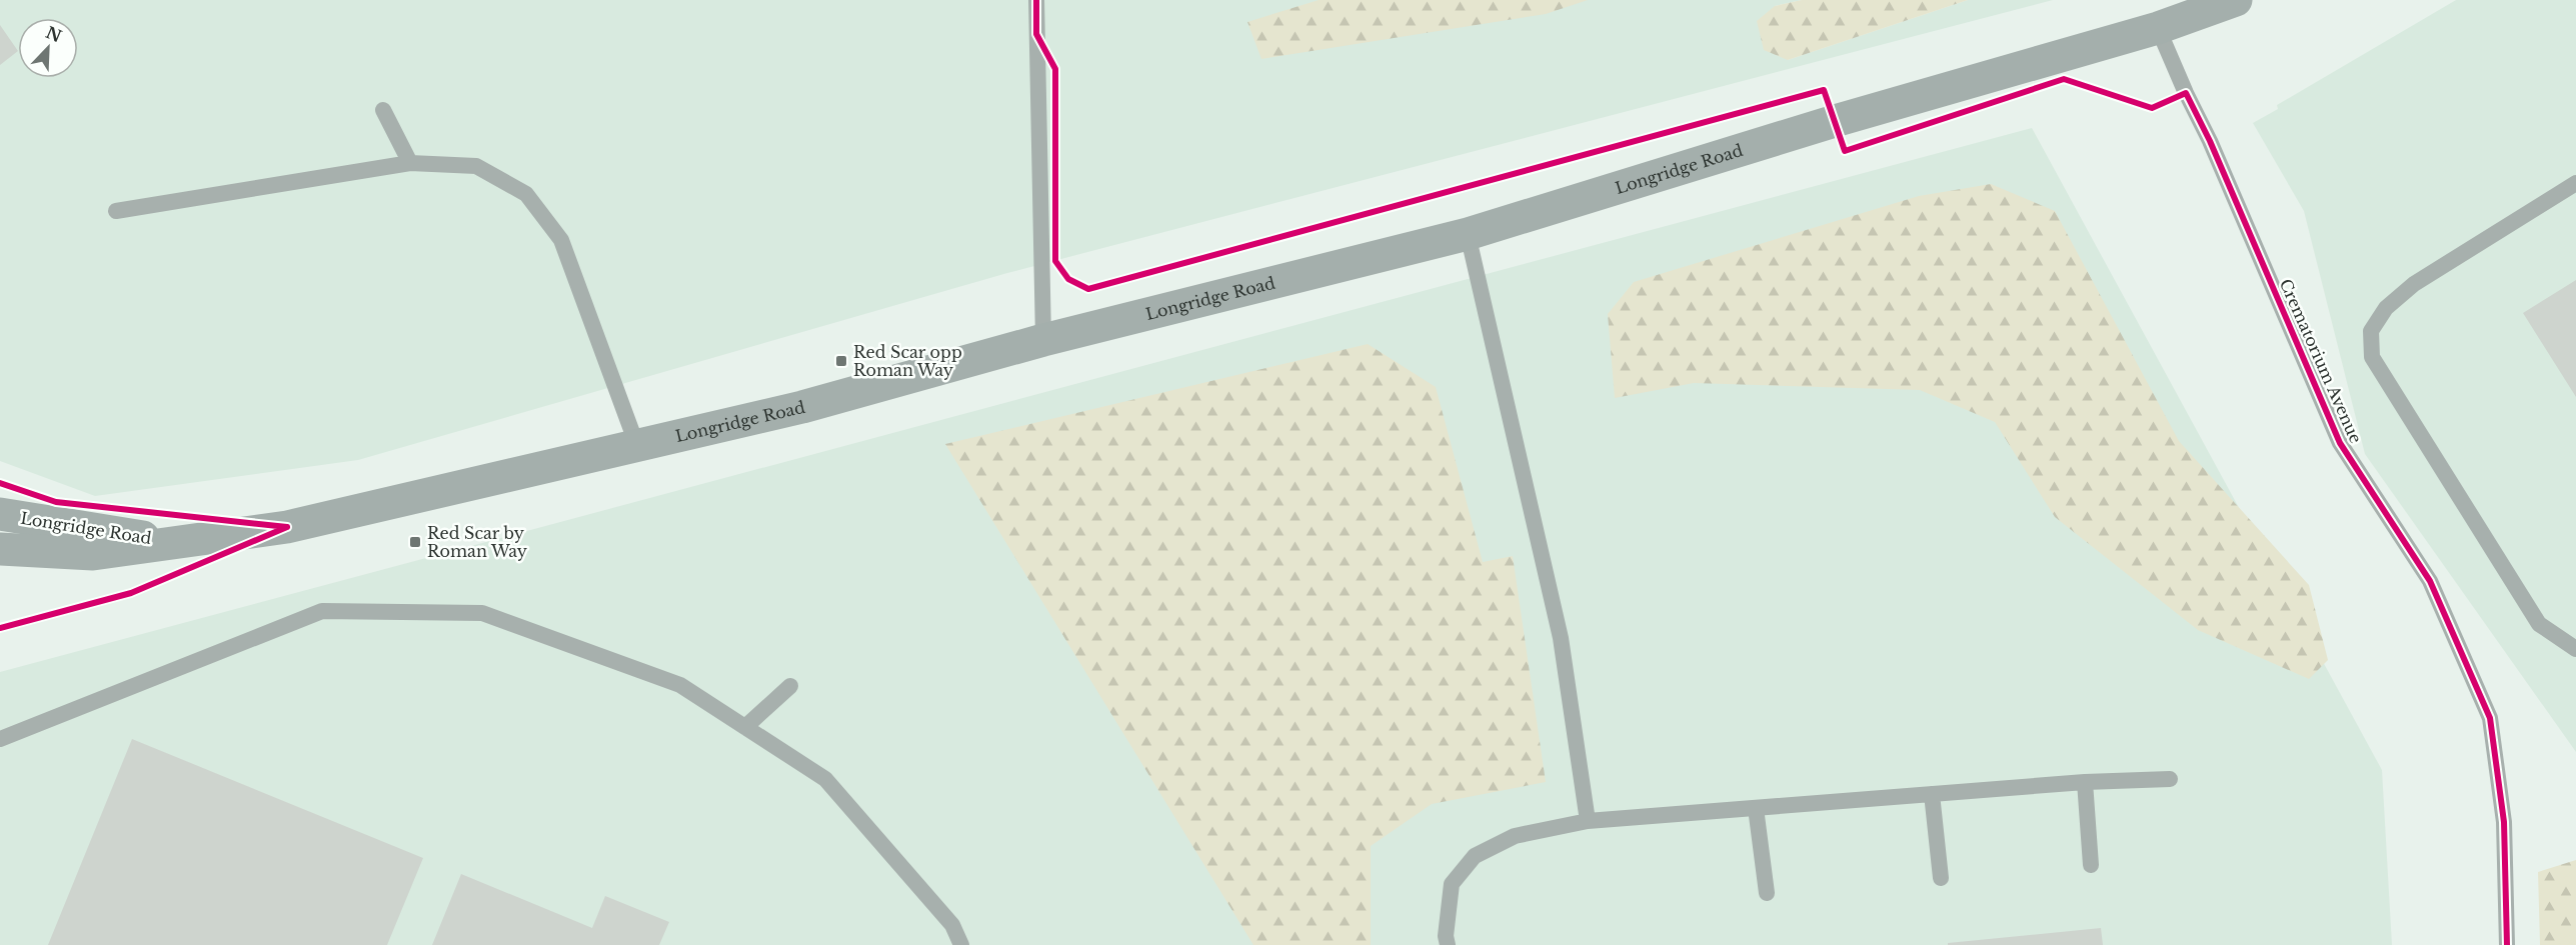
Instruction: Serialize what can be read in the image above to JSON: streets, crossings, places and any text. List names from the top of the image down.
{
  "streets": {
    "main road": ["Longridge Road"],
    "lane": ["Crematorium Avenue"]
  },
  "crossings": [
    ["Longridge Road", "Crematorium Avenue"]
  ],
  "places": {
    "transit": ["Red Scar opp Roman Way", "Red Scar by Roman Way"]
  },
  "north": "top right"
}
